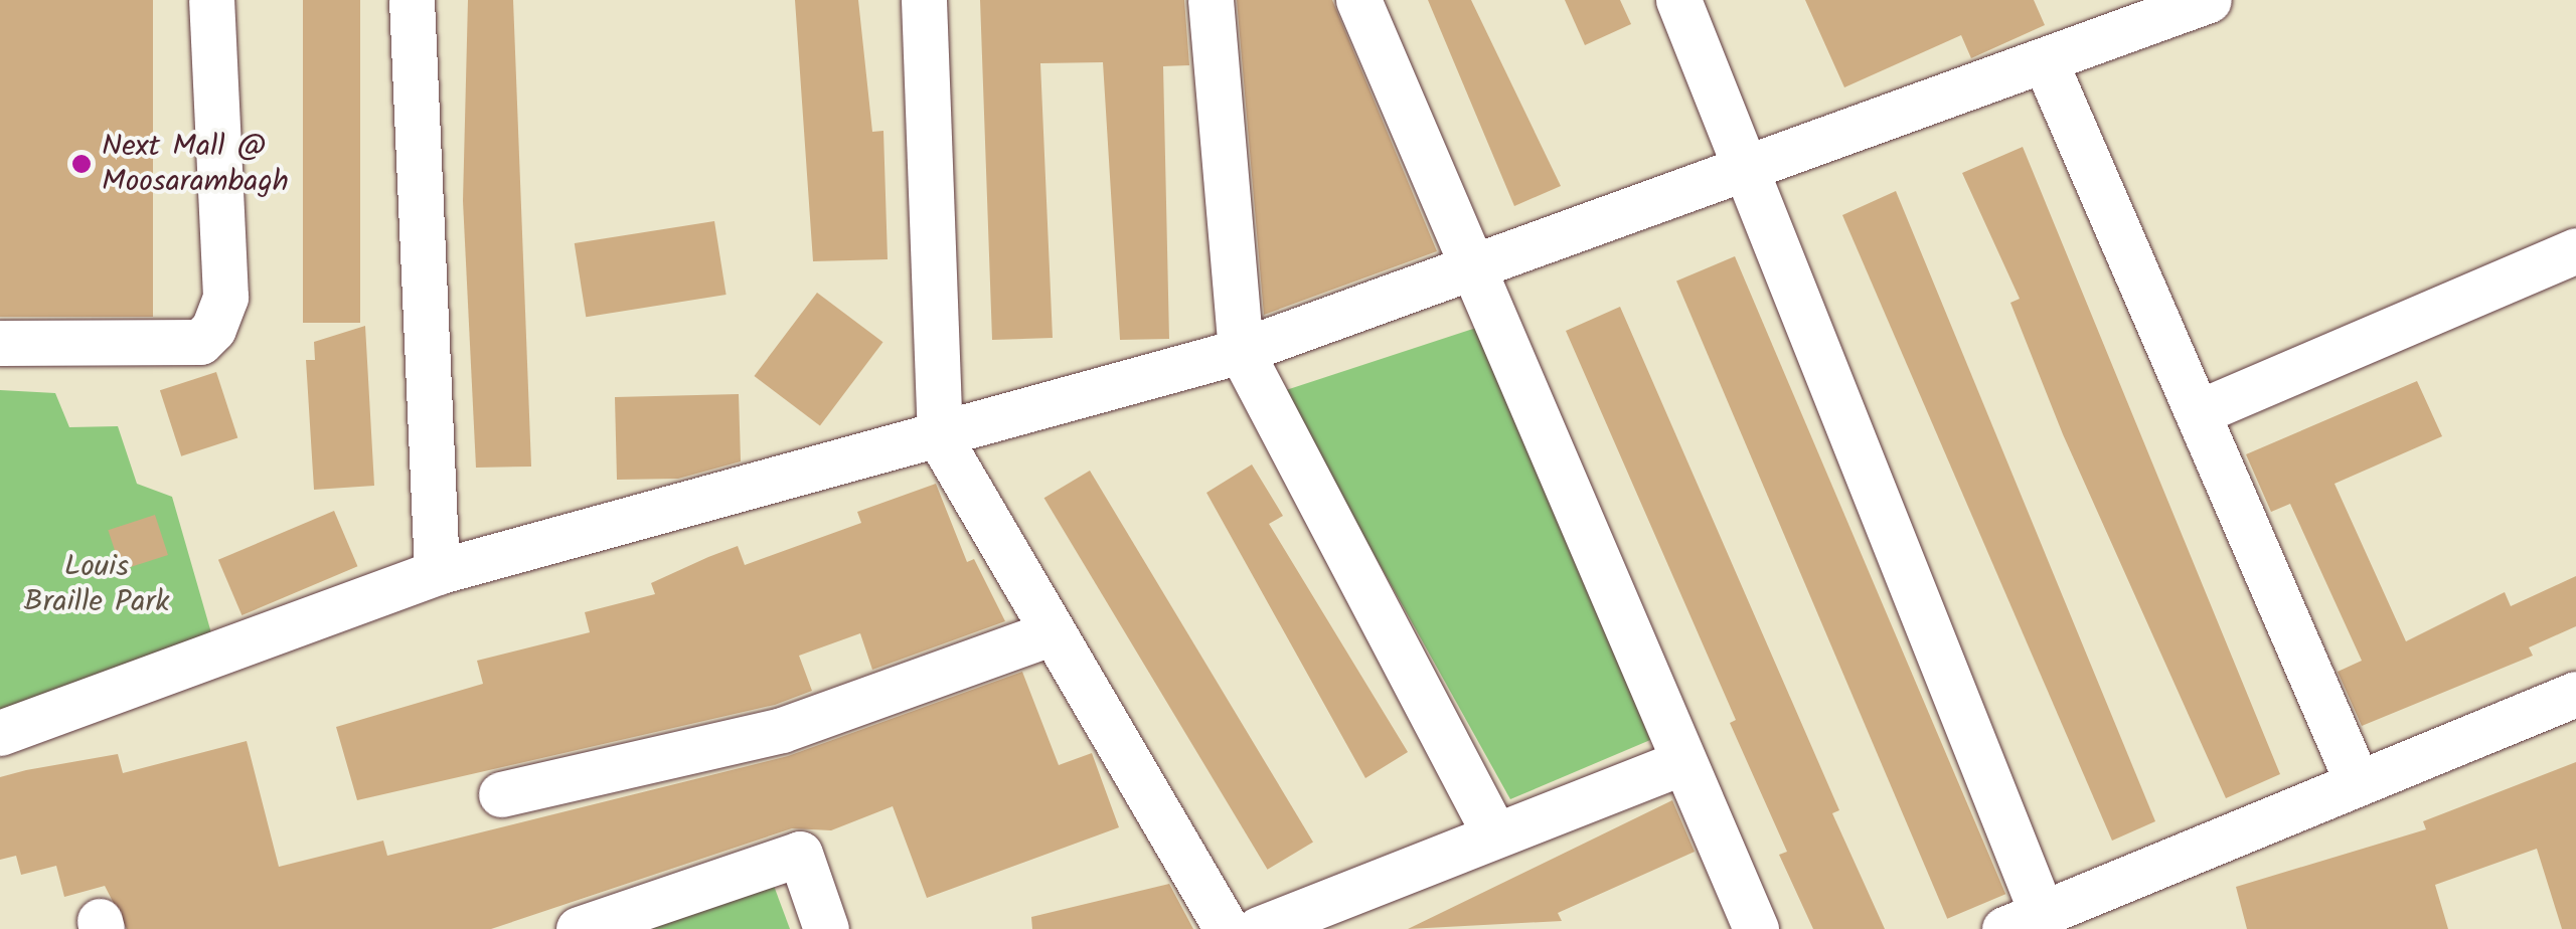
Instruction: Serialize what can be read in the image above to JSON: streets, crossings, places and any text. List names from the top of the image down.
{
  "parks": ["Louis Braille Park"],
  "places": ["Next Mall @ Moosarambagh"]
}
